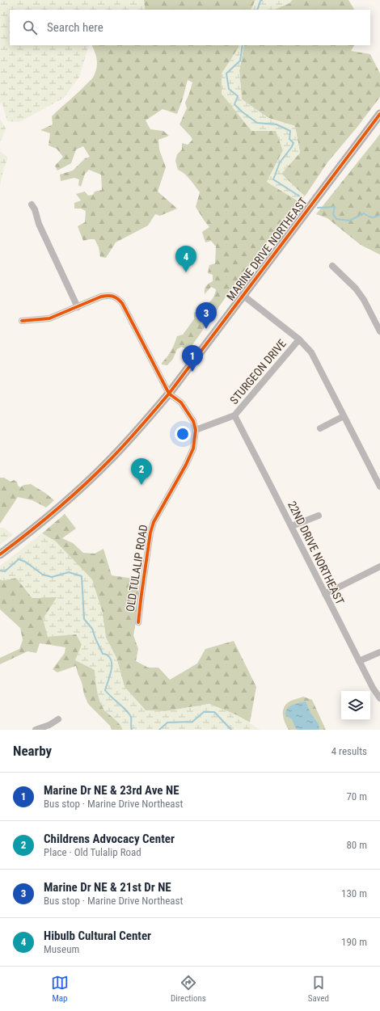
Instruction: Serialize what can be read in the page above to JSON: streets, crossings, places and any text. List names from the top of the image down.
{
  "streets": {
    "main road": ["MARINE DRIVE NORTHEAST"],
    "street": ["STURGEON DRIVE", "22ND DRIVE NORTHEAST", "OLD TULALIP ROAD"]
  },
  "crossings": [
    ["STURGEON DRIVE", "22ND DRIVE NORTHEAST"],
    ["STURGEON DRIVE", "OLD TULALIP ROAD"]
  ],
  "page": {
    "search": "Search here",
    "pins": [
      "4",
      "3",
      "1",
      "2"
    ],
    "heading": ["Nearby", "4 results"],
    "list": [
      {
        "mark": "1",
        "name": "Marine Dr NE & 23rd Ave NE",
        "note": "Bus stop · Marine Drive Northeast",
        "value": "70 m"
      },
      {
        "mark": "2",
        "name": "Childrens Advocacy Center",
        "note": "Place · Old Tulalip Road",
        "value": "80 m"
      },
      {
        "mark": "3",
        "name": "Marine Dr NE & 21st Dr NE",
        "note": "Bus stop · Marine Drive Northeast",
        "value": "130 m"
      },
      {
        "mark": "4",
        "name": "Hibulb Cultural Center",
        "note": "Museum",
        "value": "190 m"
      }
    ],
    "nav": ["Map", "Directions", "Saved"]
  }
}
